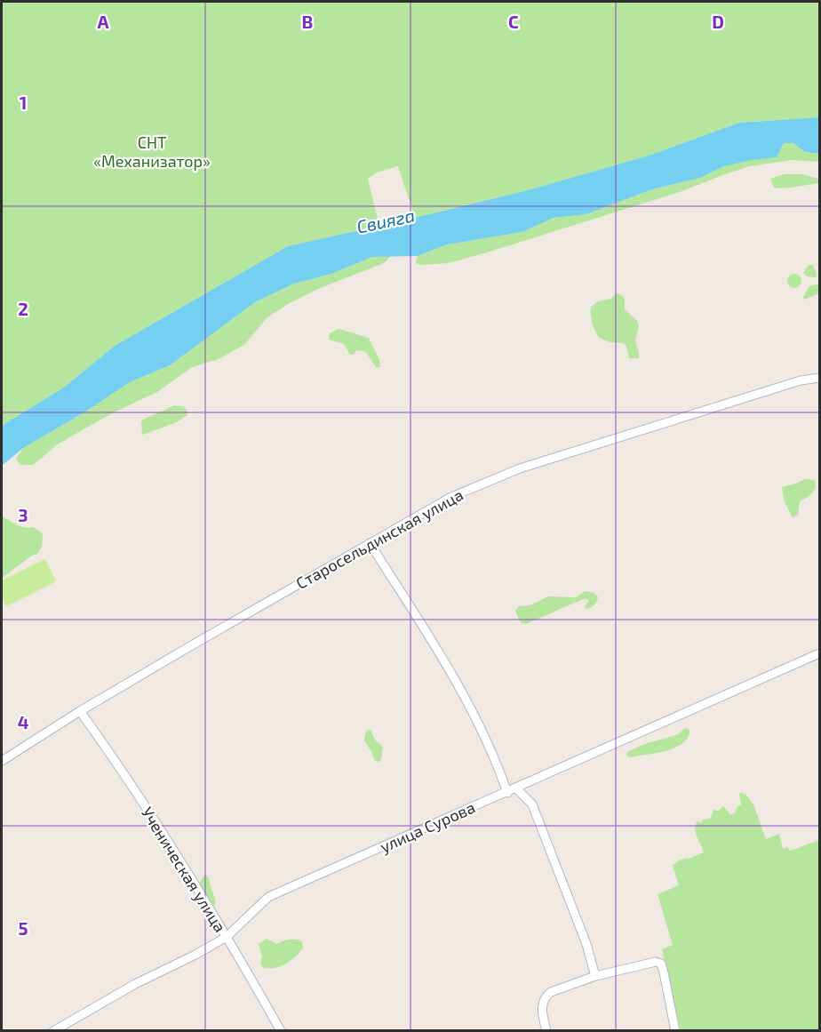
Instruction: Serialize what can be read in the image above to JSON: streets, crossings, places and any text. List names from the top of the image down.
{
  "streets": {
    "street": ["Старосельдинская улица", "улица Сурова", "Ученическая улица"]
  },
  "crossings": [
    ["Старосельдинская улица", "Ученическая улица"],
    ["улица Сурова", "Ученическая улица"]
  ],
  "water": ["Свияга"],
  "parks": ["СНТ «Механизатор»"],
  "grid": {
    "columns": [
      "A",
      "B",
      "C",
      "D"
    ],
    "rows": [
      "1",
      "2",
      "3",
      "4",
      "5"
    ]
  }
}
